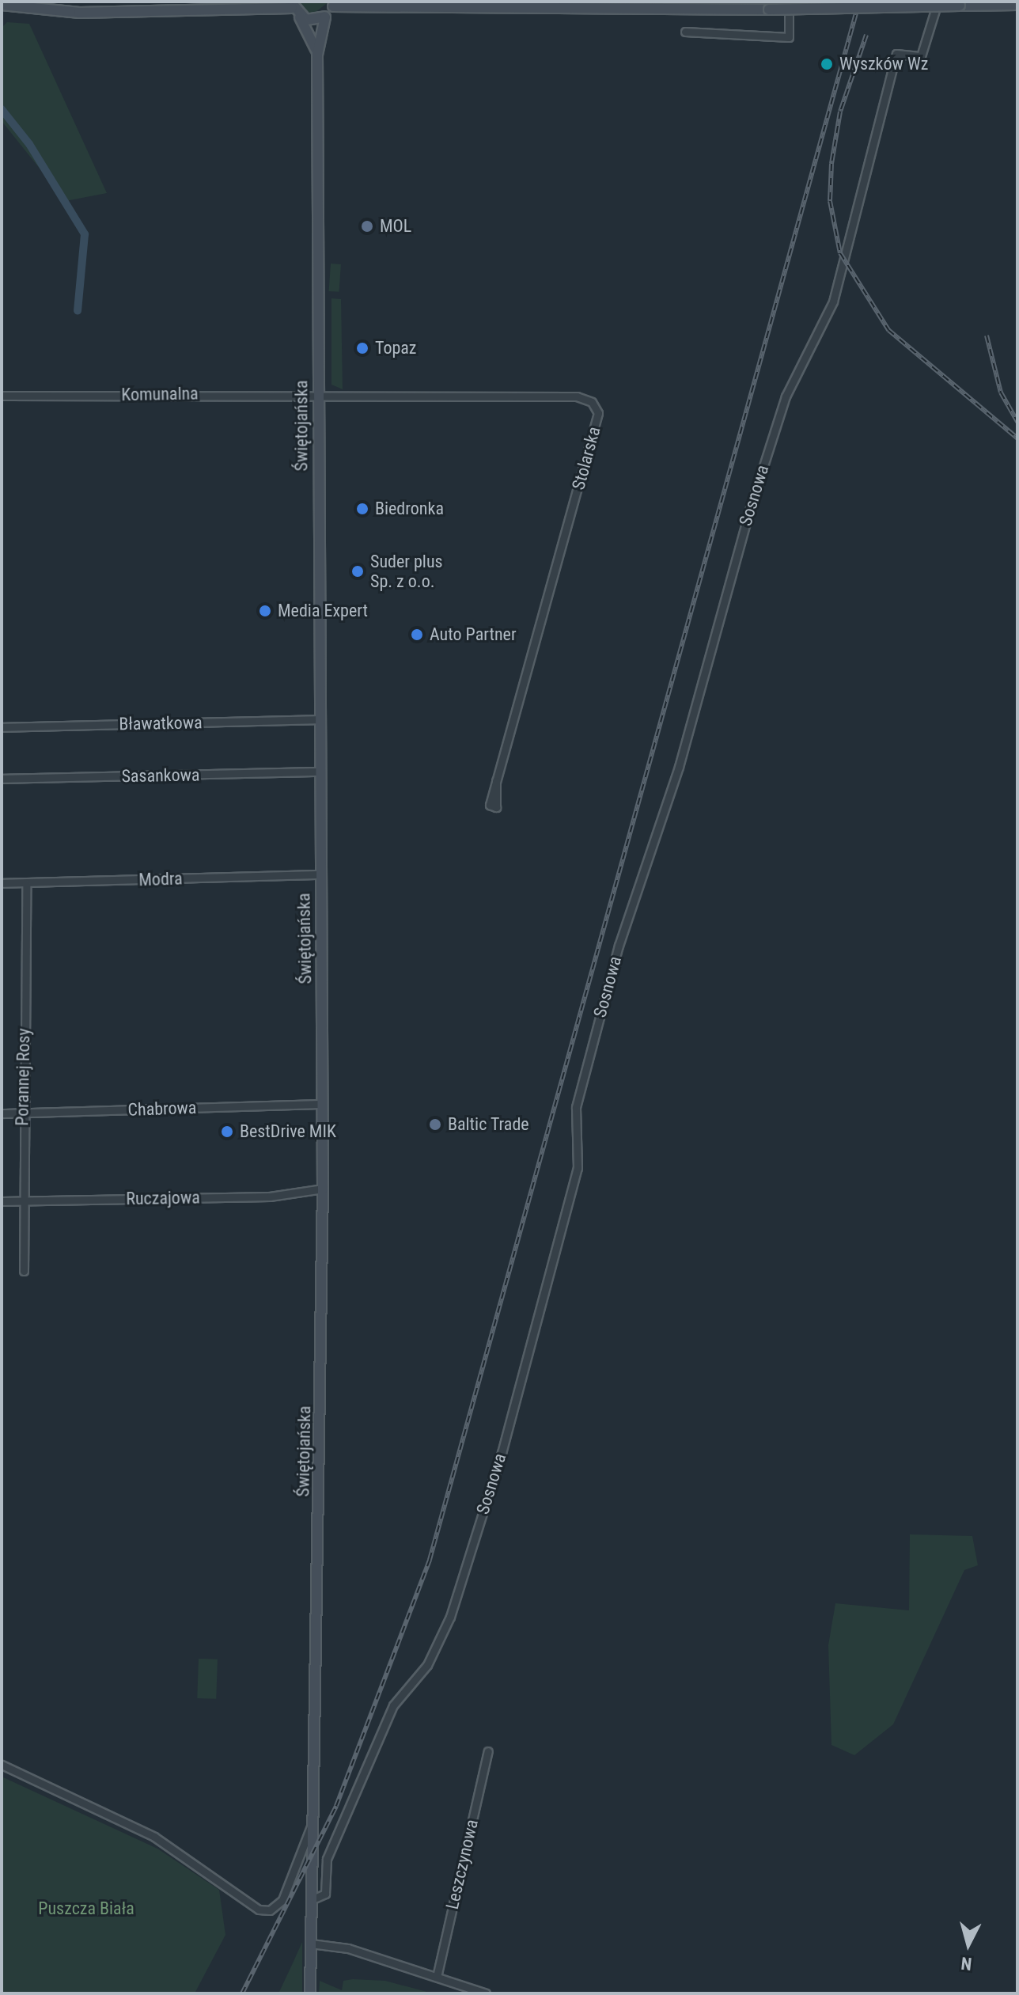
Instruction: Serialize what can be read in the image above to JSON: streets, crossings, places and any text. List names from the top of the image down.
{
  "streets": {
    "street": [
      "Komunalna",
      "Świętojańska",
      "Stolarska",
      "Sosnowa",
      "Bławatkowa",
      "Sasankowa",
      "Modra",
      "Porannej Rosy",
      "Chabrowa",
      "Ruczajowa",
      "Leszczynowa"
    ]
  },
  "crossings": [
    ["Komunalna", "Świętojańska"],
    ["Komunalna", "Stolarska"],
    ["Świętojańska", "Stolarska"],
    ["Świętojańska", "Sosnowa"],
    ["Świętojańska", "Bławatkowa"],
    ["Świętojańska", "Sasankowa"],
    ["Świętojańska", "Modra"],
    ["Świętojańska", "Chabrowa"],
    ["Świętojańska", "Ruczajowa"],
    ["Modra", "Porannej Rosy"],
    ["Porannej Rosy", "Chabrowa"],
    ["Porannej Rosy", "Ruczajowa"]
  ],
  "parks": ["Puszcza Biała"],
  "places": [
    "Wyszków Wz",
    "MOL",
    "Topaz",
    "Biedronka",
    "Suder plus Sp. z o.o.",
    "Media Expert",
    "Auto Partner",
    "Baltic Trade",
    "BestDrive MIK"
  ],
  "north": "bottom"
}
